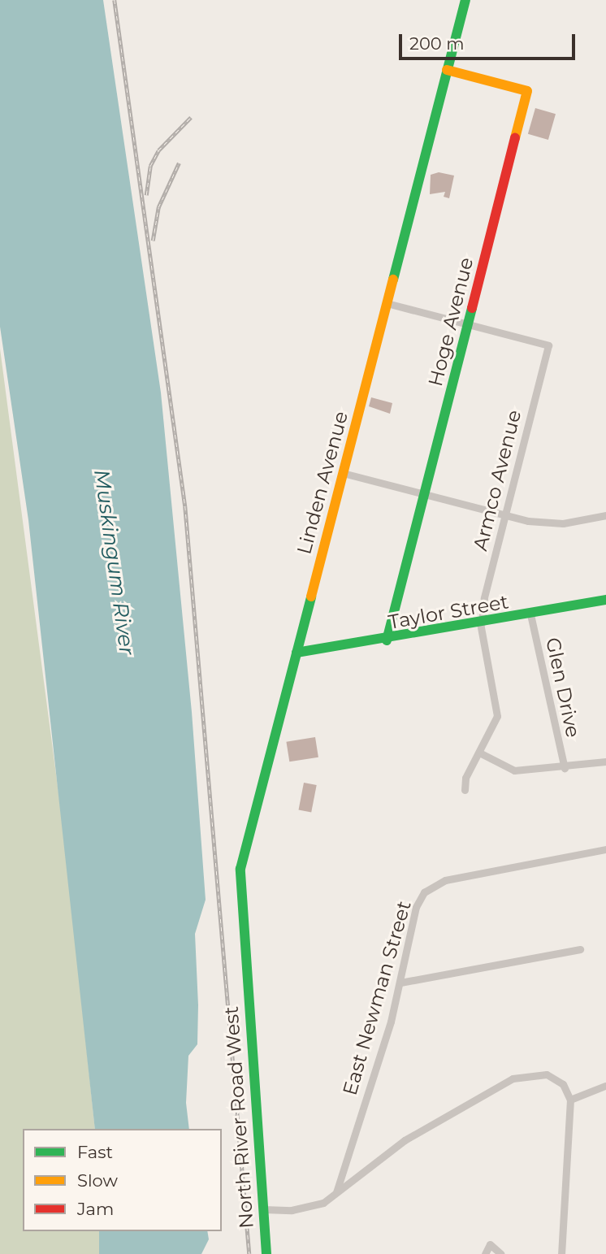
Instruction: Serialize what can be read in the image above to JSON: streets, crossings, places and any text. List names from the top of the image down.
{
  "streets": {
    "street": [
      "Hoge Avenue",
      "Armco Avenue",
      "Linden Avenue",
      "Taylor Street",
      "Glen Drive",
      "East Newman Street",
      "North River Road West"
    ]
  },
  "crossings": [
    ["Hoge Avenue", "Armco Avenue"],
    ["Hoge Avenue", "Linden Avenue"],
    ["Hoge Avenue", "Taylor Street"],
    ["Armco Avenue", "Taylor Street"],
    ["Linden Avenue", "Taylor Street"],
    ["Linden Avenue", "North River Road West"],
    ["Taylor Street", "Glen Drive"]
  ],
  "water": ["Muskingum River"],
  "legend": ["Fast", "Slow", "Jam"],
  "scale_bar": "200 m"
}
